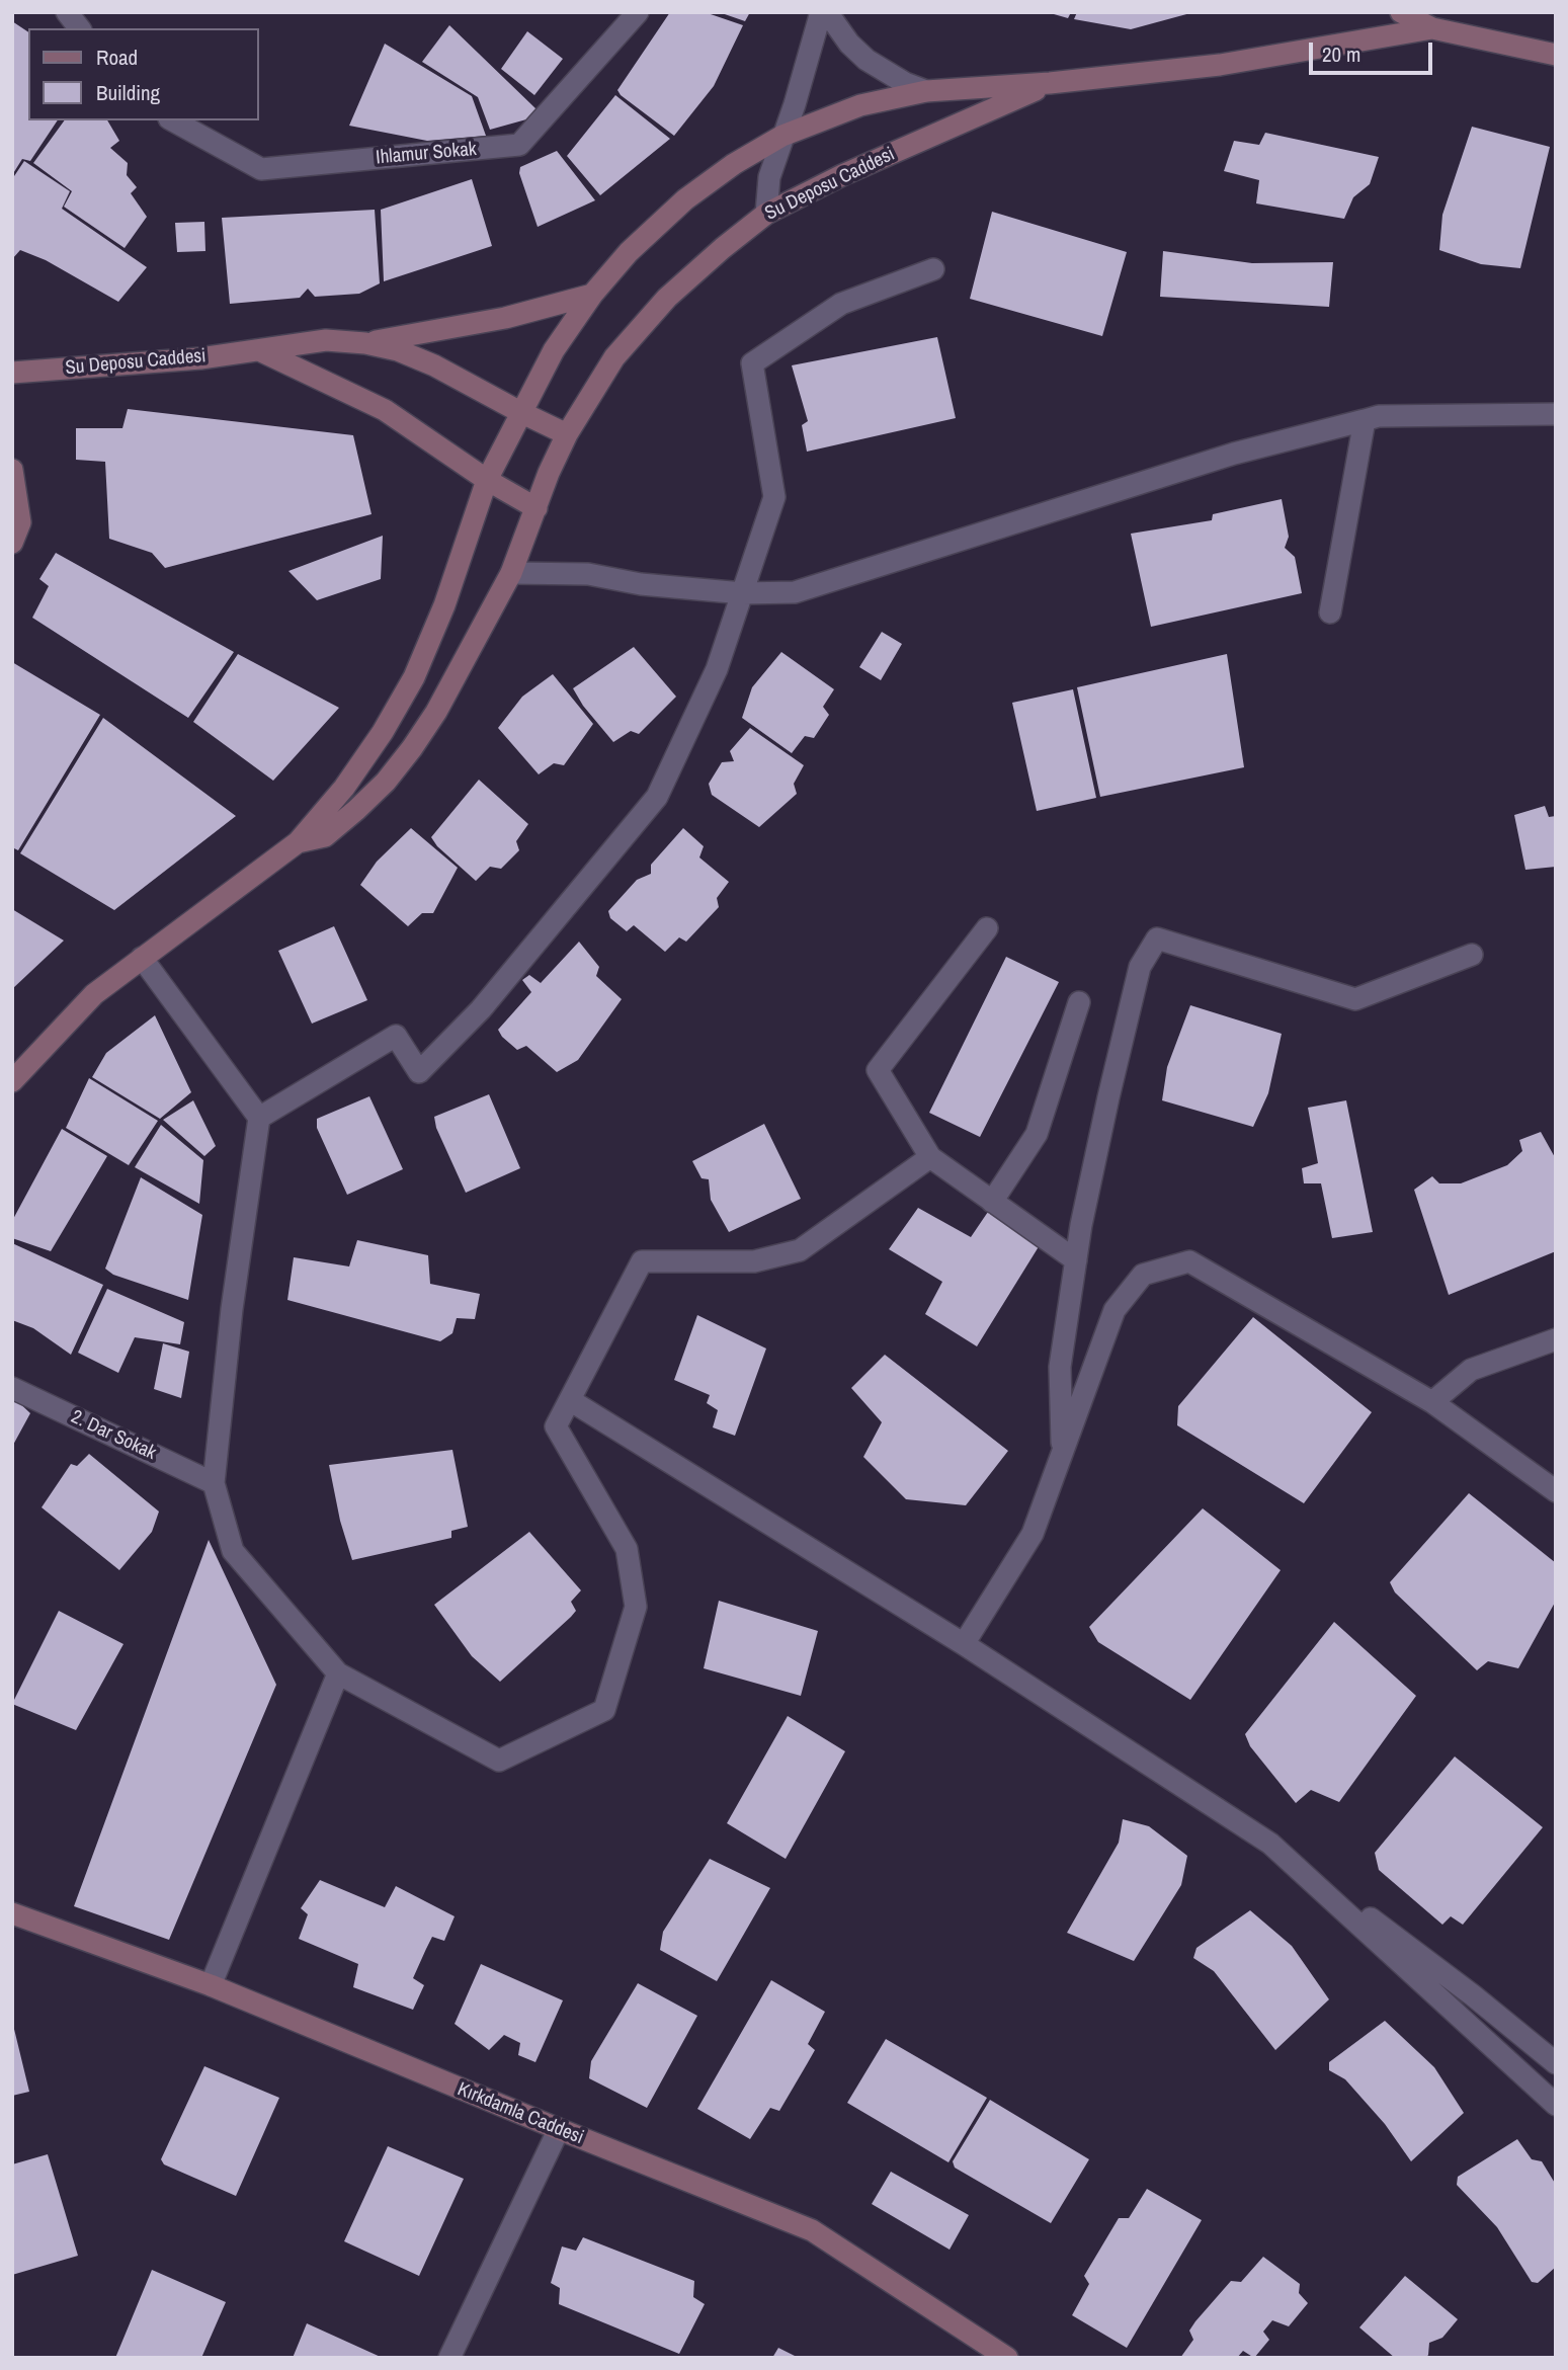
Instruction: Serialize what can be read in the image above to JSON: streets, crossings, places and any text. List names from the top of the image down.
{
  "streets": {
    "street": [
      "Ihlamur Sokak",
      "Su Deposu Caddesi",
      "2. Dar Sokak",
      "Kırkdamla Caddesi"
    ]
  },
  "legend": ["Road", "Building"],
  "scale_bar": "20 m"
}
